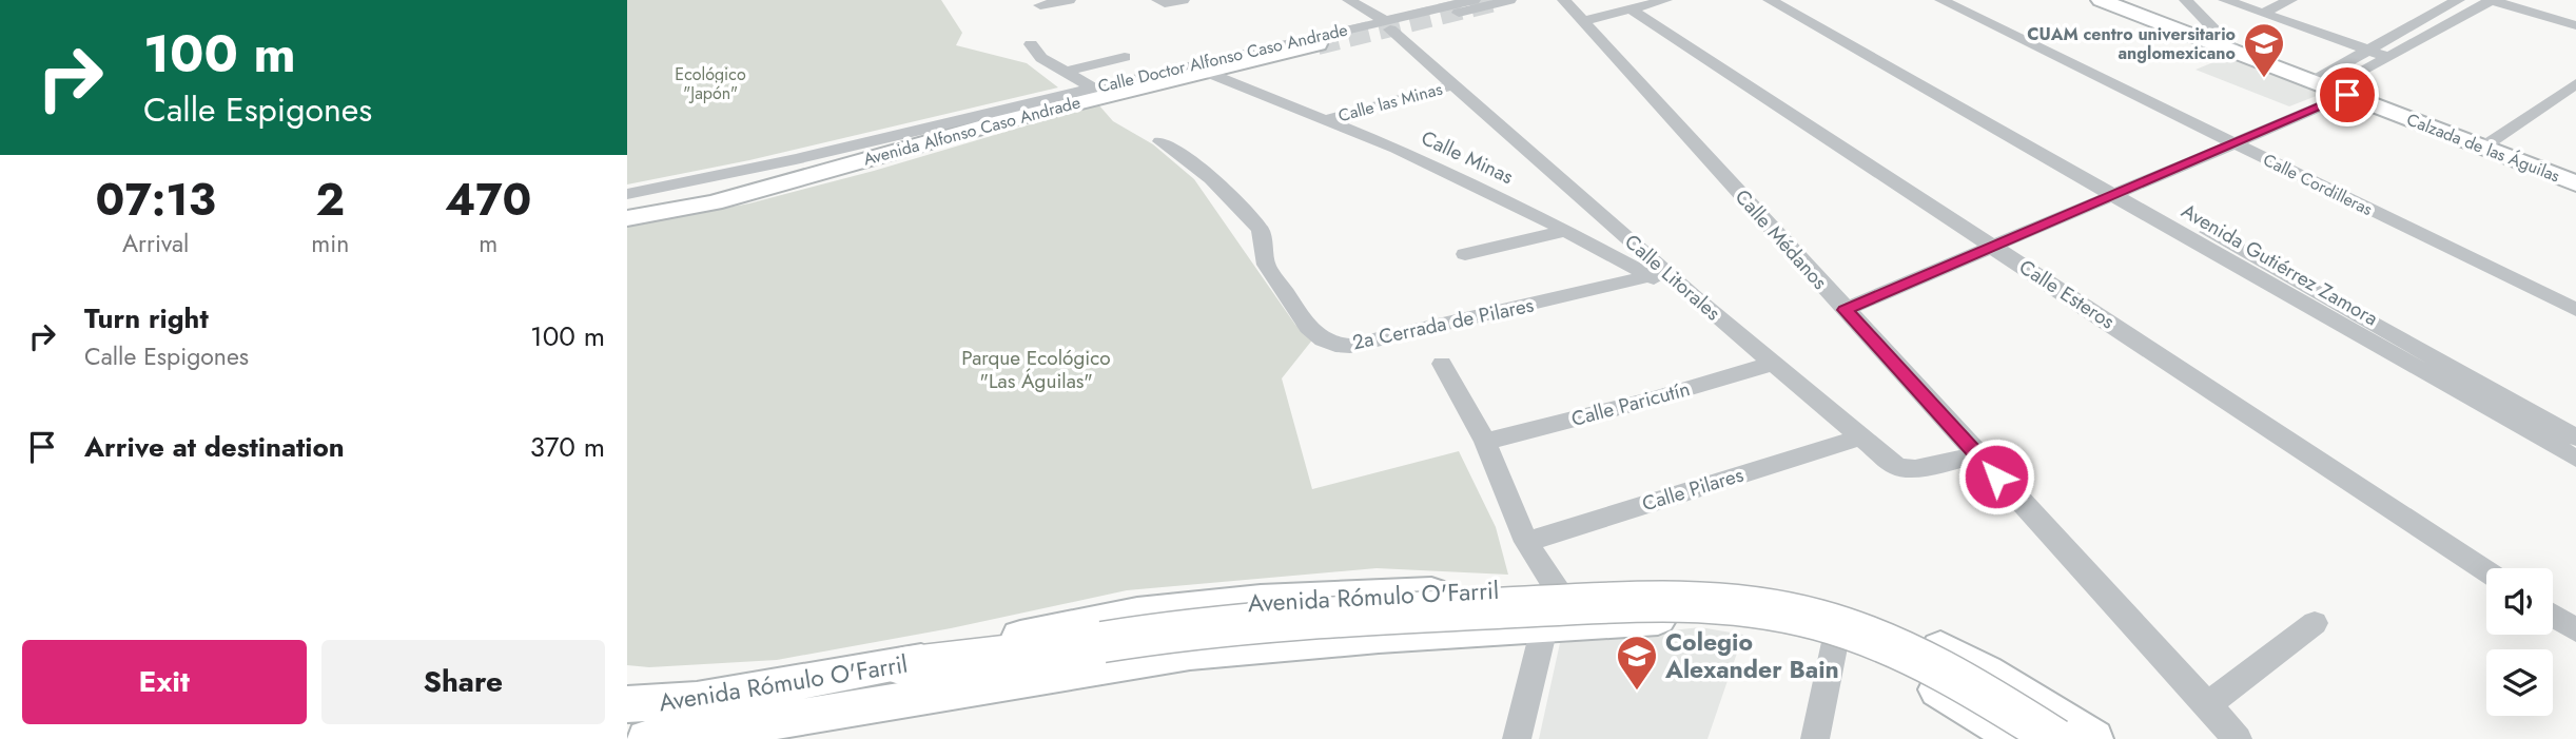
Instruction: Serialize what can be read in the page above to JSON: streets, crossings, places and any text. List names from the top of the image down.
{
  "streets": {
    "main road": ["Avenida Alfonso Caso Andrade", "Calzada de las Águilas", "Avenida Rómulo O'Farril"],
    "street": [
      "Calle Doctor Alfonso Caso Andrade",
      "Calle las Minas",
      "Calle Minas",
      "Calle Cordilleras",
      "Calle Médanos",
      "Avenida Gutiérrez Zamora",
      "Calle Litorales",
      "Calle Esteros",
      "2a Cerrada de Pilares",
      "Calle Paricutín",
      "Calle Pilares"
    ]
  },
  "crossings": [
    ["Calle Doctor Alfonso Caso Andrade", "Avenida Alfonso Caso Andrade"],
    ["Calle Doctor Alfonso Caso Andrade", "Calle Minas"],
    ["Calle Doctor Alfonso Caso Andrade", "Calle Litorales"],
    ["Calle las Minas", "Calle Minas"],
    ["Calle las Minas", "Calle Litorales"],
    ["Calle Minas", "Calle Litorales"],
    ["Calle Minas", "2a Cerrada de Pilares"],
    ["Calle Médanos", "Calle Litorales"],
    ["Calle Litorales", "Calle Paricutín"],
    ["Calle Litorales", "Calle Pilares"]
  ],
  "parks": ["Ecológico \"Japón\"", "Parque Ecológico \"Las Águilas\""],
  "places": {
    "school or university": ["CUAM centro universitario anglomexicano", "Colegio Alexander Bain"]
  },
  "page": {
    "turn": ["100 m", "Calle Espigones"],
    "eta": [
      "07:13",
      "Arrival",
      "2",
      "min",
      "470",
      "m"
    ],
    "list": [
      {
        "name": "Turn right",
        "note": "Calle Espigones",
        "value": "100 m"
      },
      {
        "name": "Arrive at destination",
        "value": "370 m"
      }
    ],
    "buttons": ["Exit", "Share"]
  }
}
